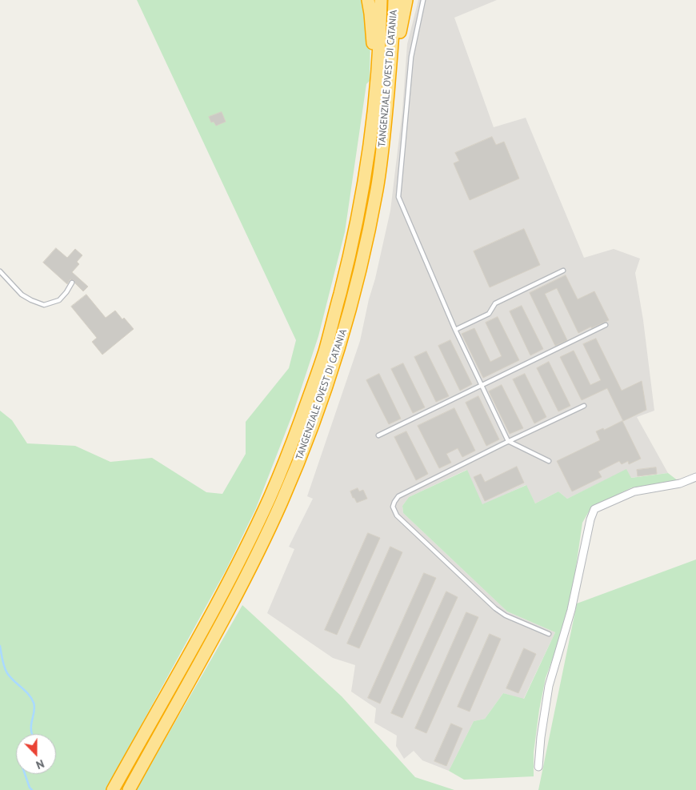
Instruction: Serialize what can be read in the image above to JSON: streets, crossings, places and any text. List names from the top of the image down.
{
  "streets": {
    "highway": ["TANGENZIALE OVEST DI CATANIA"]
  },
  "north": "bottom"
}
